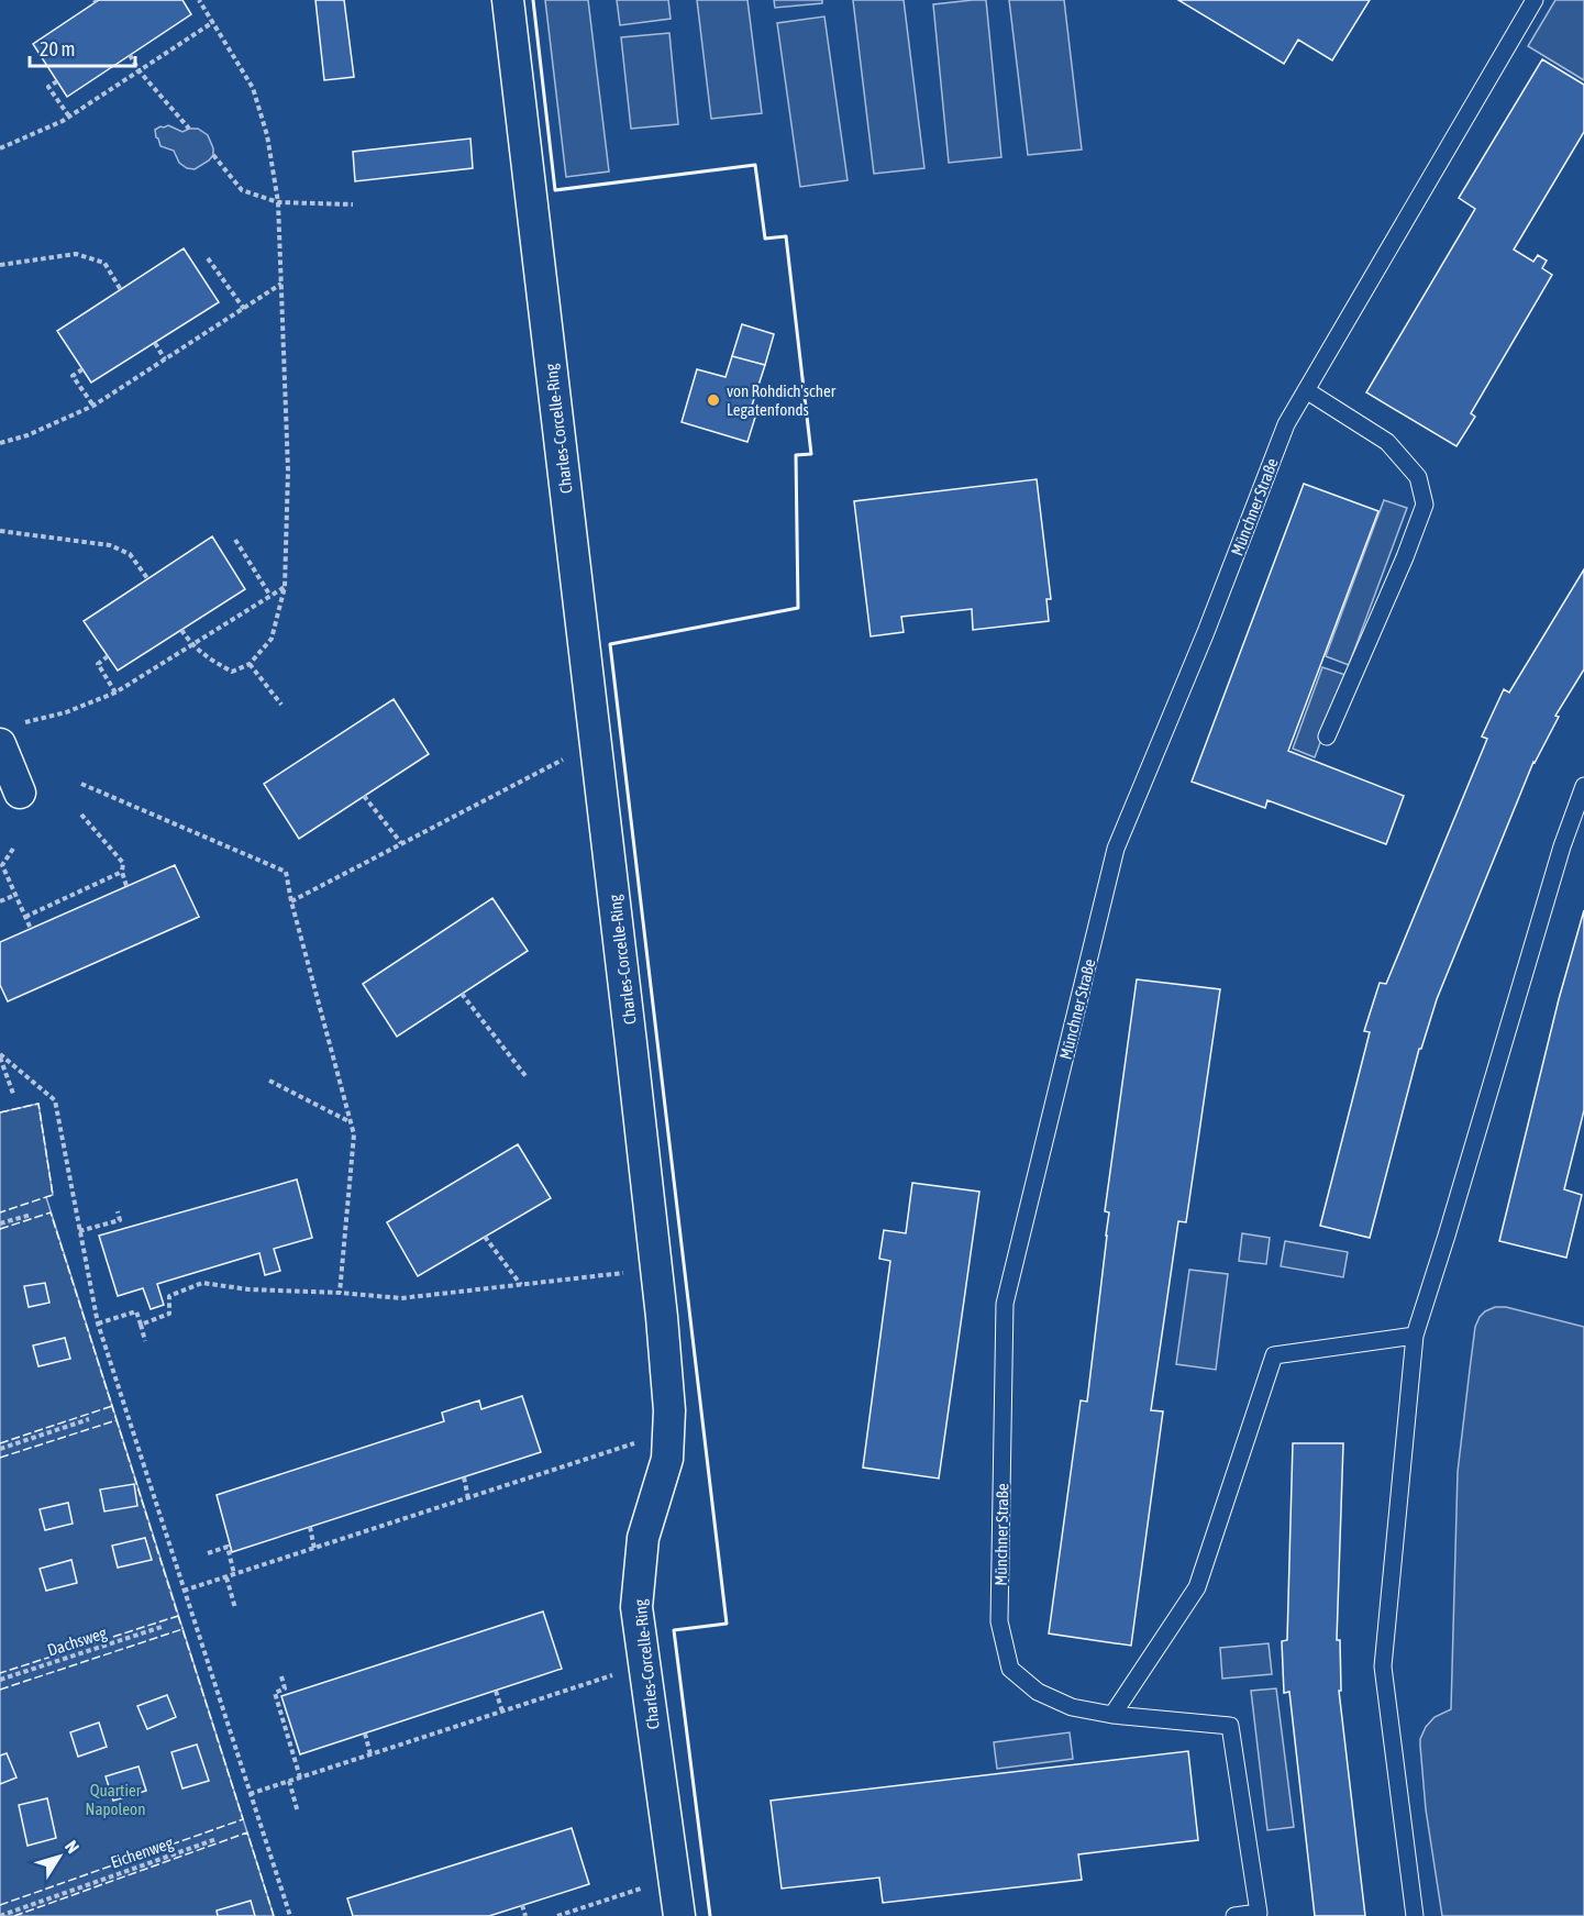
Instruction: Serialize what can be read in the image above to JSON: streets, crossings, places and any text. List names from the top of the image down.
{
  "streets": {
    "street": ["Charles-Corcelle-Ring"],
    "lane": ["Münchner Straße"],
    "path": ["Dachsweg", "Eichenweg"]
  },
  "parks": ["Quartier Napoleon"],
  "places": ["von Rohdich'scher Legatenfonds"],
  "scale_bar": "20 m",
  "north": "top right"
}
